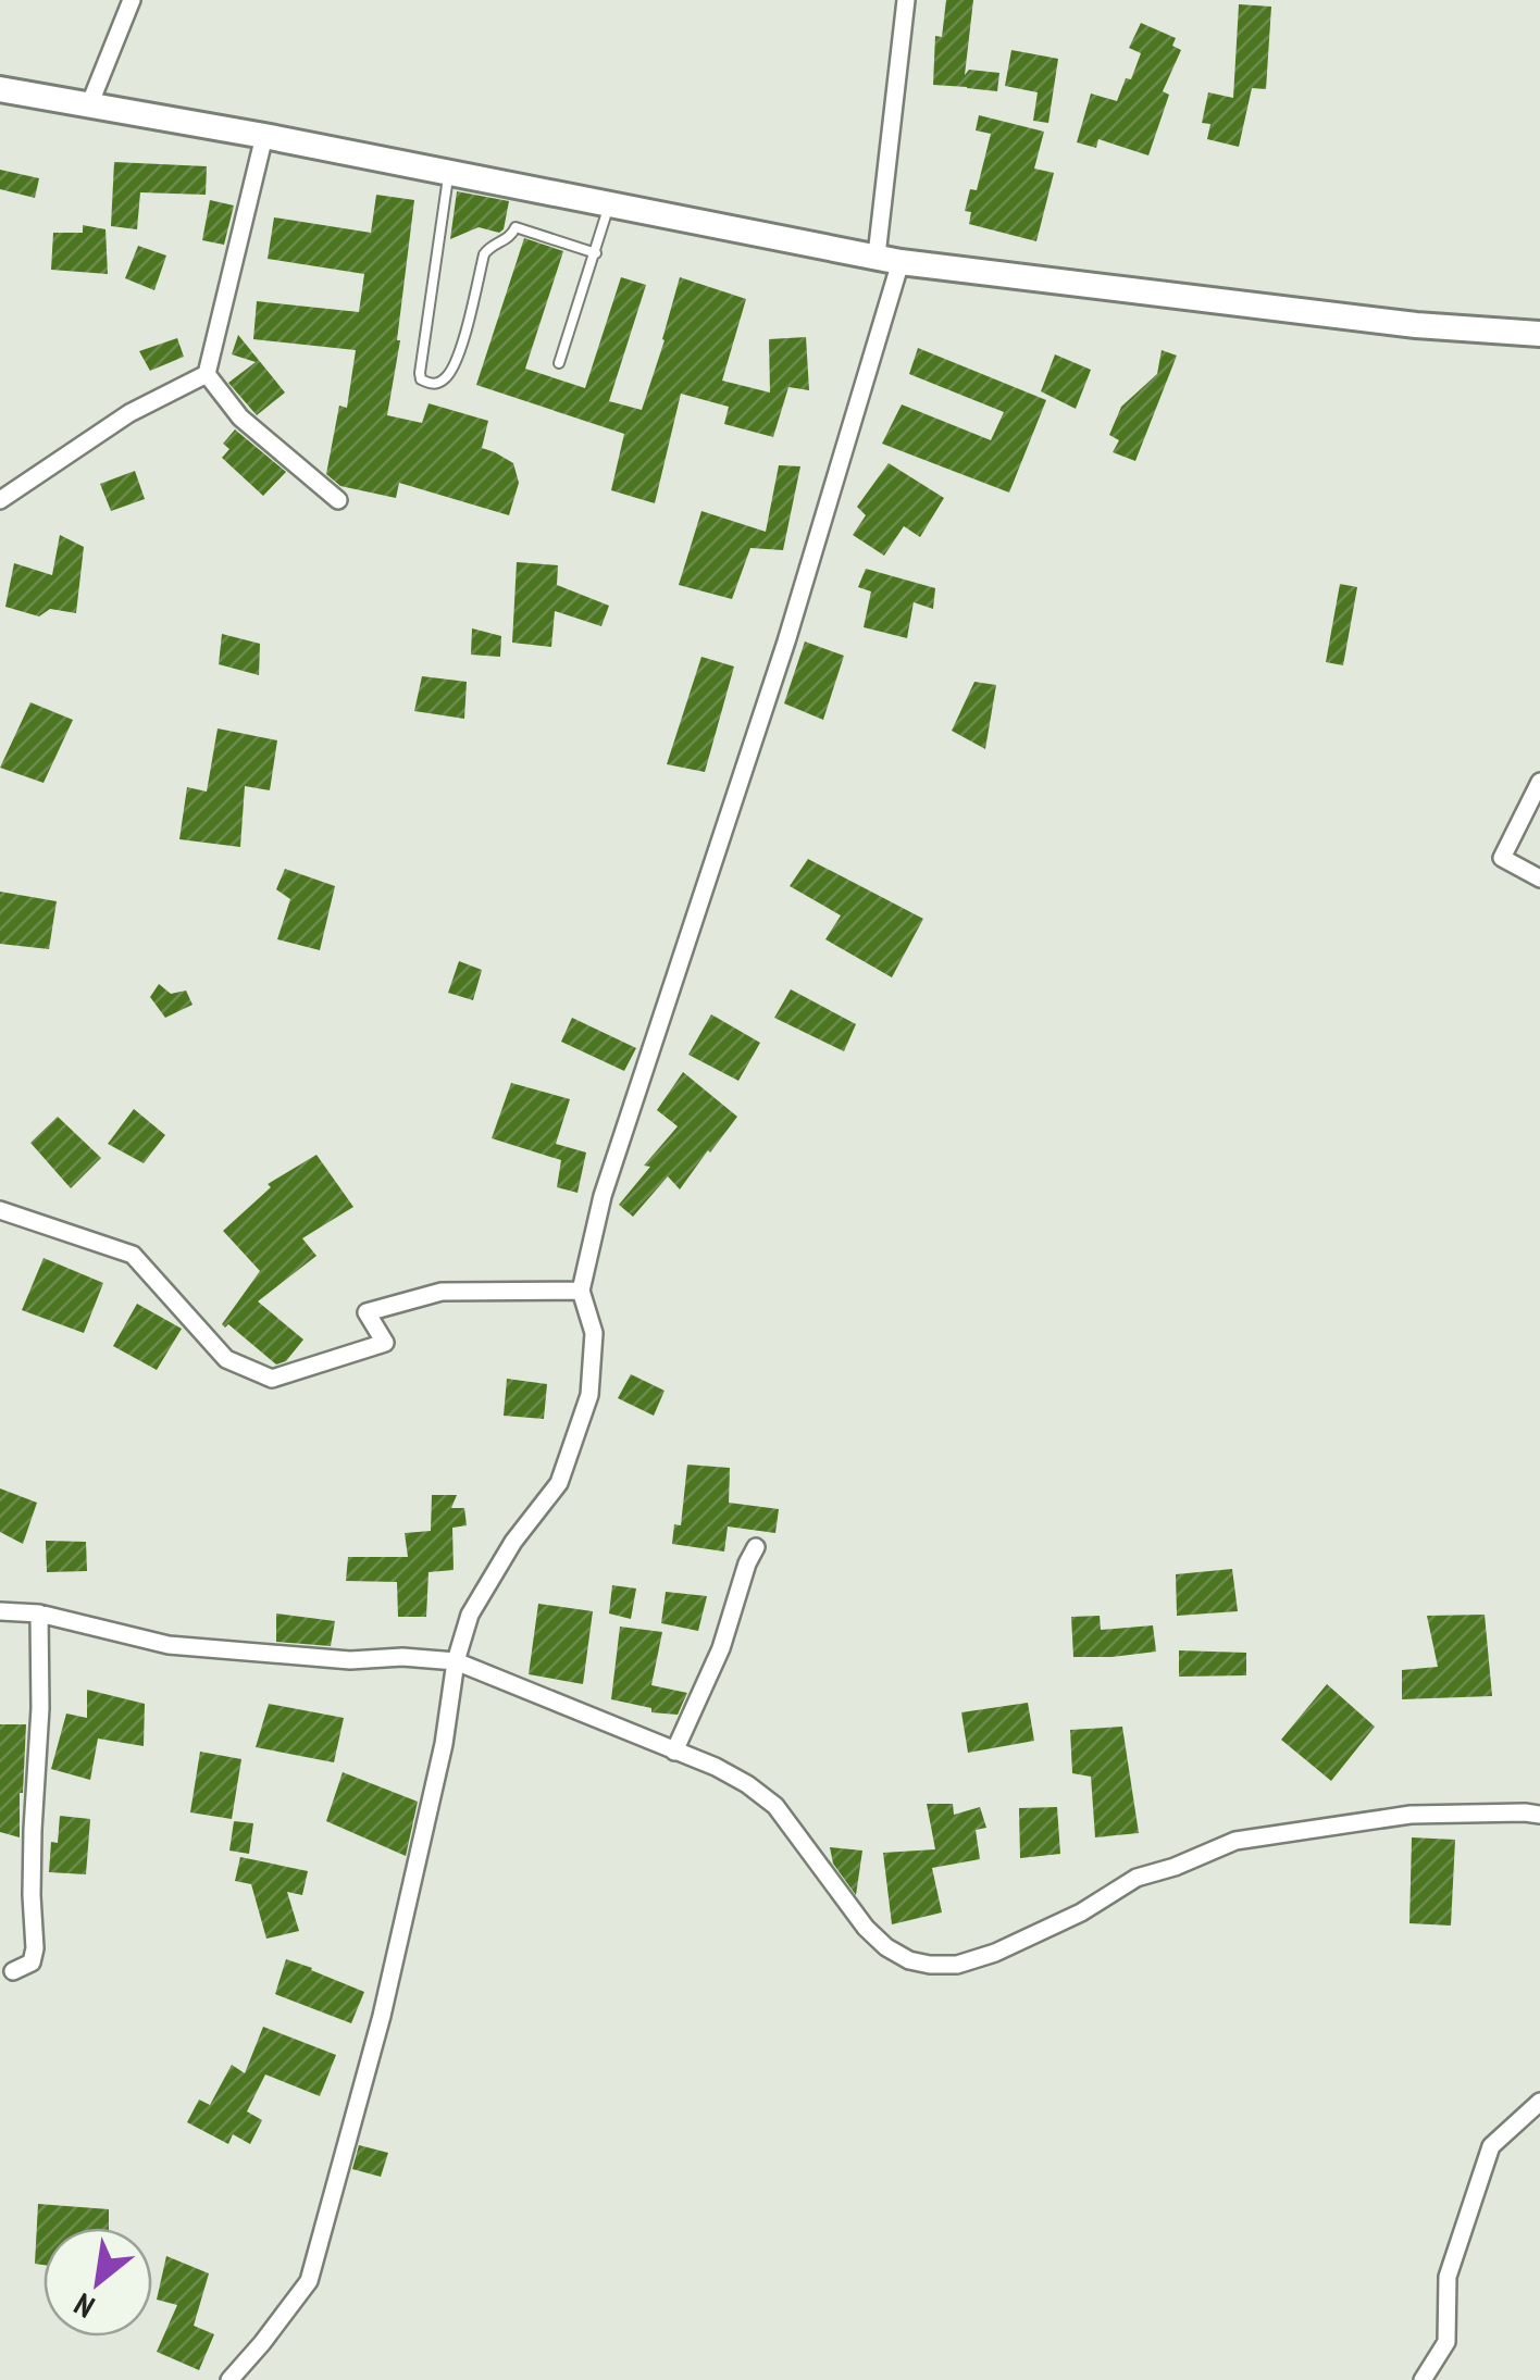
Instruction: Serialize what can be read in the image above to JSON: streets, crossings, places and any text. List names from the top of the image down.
{
  "north": "bottom left"
}
